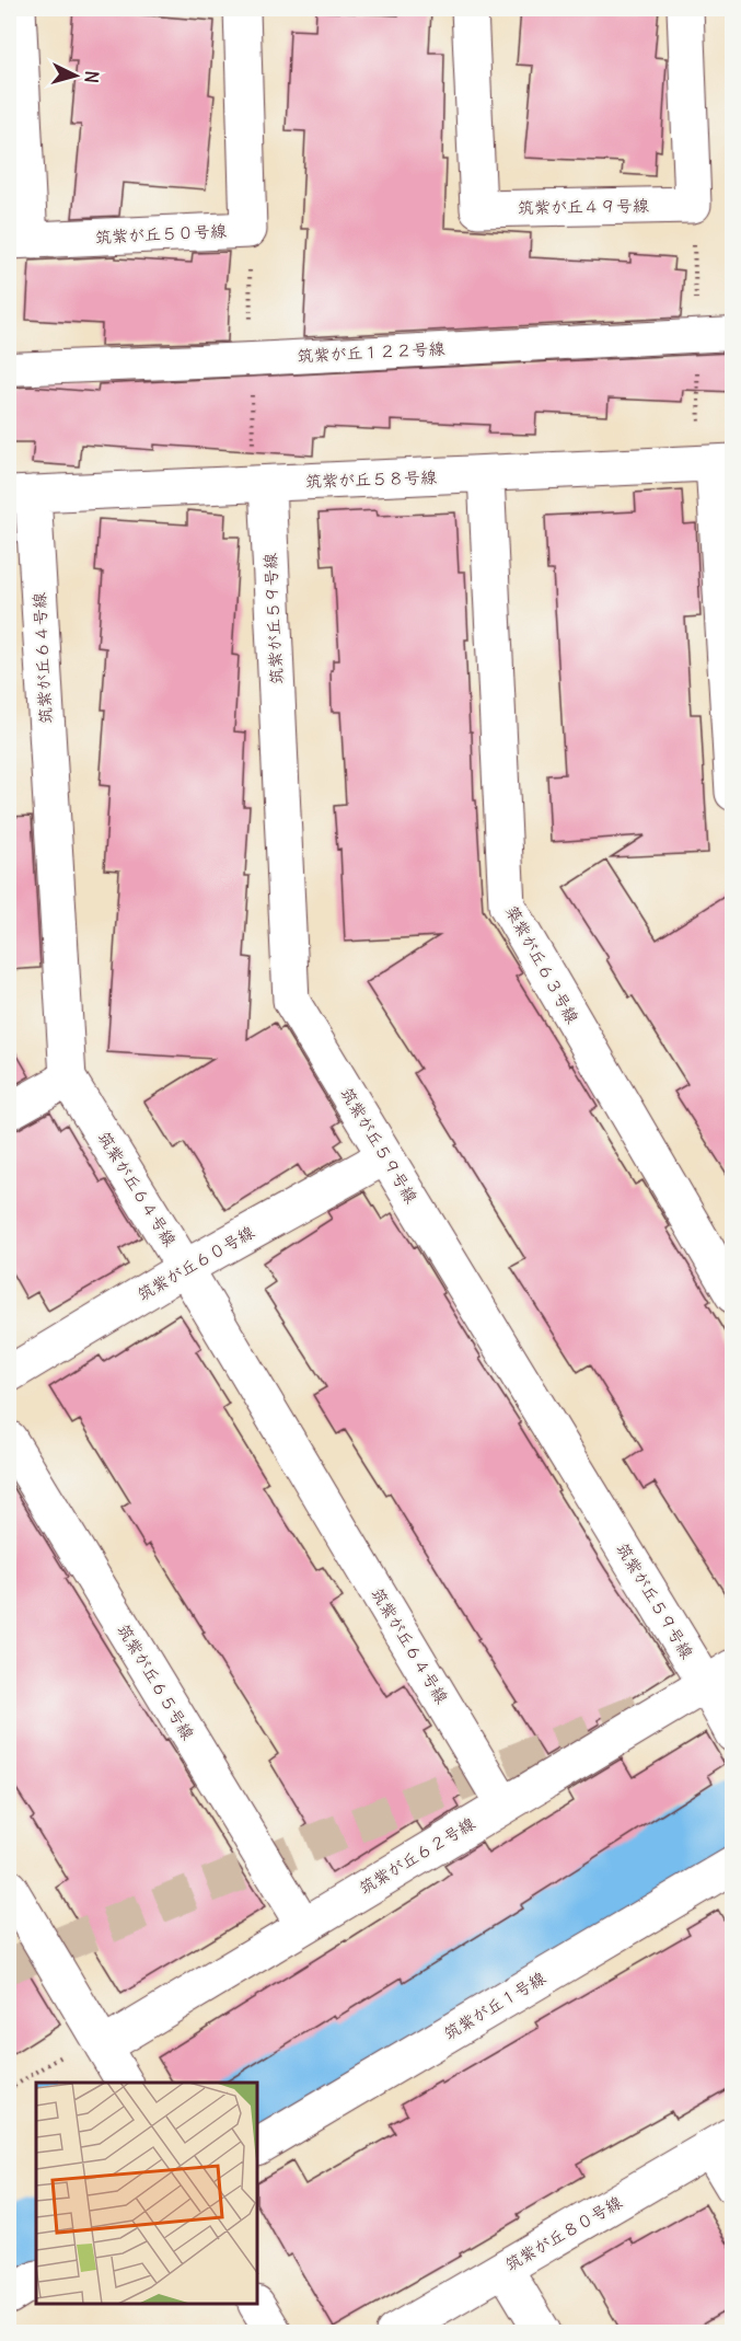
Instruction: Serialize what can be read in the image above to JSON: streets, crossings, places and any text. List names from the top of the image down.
{
  "streets": {
    "street": [
      "筑紫が丘４９号線",
      "筑紫が丘５０号線",
      "筑紫が丘１２２号線",
      "筑紫が丘５８号線",
      "筑紫が丘５９号線",
      "筑紫が丘６４号線",
      "築紫が丘６３号線",
      "筑紫が丘６０号線",
      "筑紫が丘６５号線",
      "筑紫が丘６２号線",
      "筑紫が丘１号線",
      "筑紫が丘８０号線"
    ]
  },
  "crossings": [
    ["筑紫が丘５８号線", "筑紫が丘５９号線"],
    ["筑紫が丘５８号線", "筑紫が丘６４号線"],
    ["筑紫が丘５８号線", "築紫が丘６３号線"],
    ["筑紫が丘５９号線", "筑紫が丘６０号線"],
    ["筑紫が丘５９号線", "筑紫が丘６２号線"],
    ["筑紫が丘６４号線", "筑紫が丘６０号線"],
    ["筑紫が丘６４号線", "筑紫が丘６２号線"],
    ["筑紫が丘６５号線", "筑紫が丘６２号線"]
  ],
  "north": "right"
}
